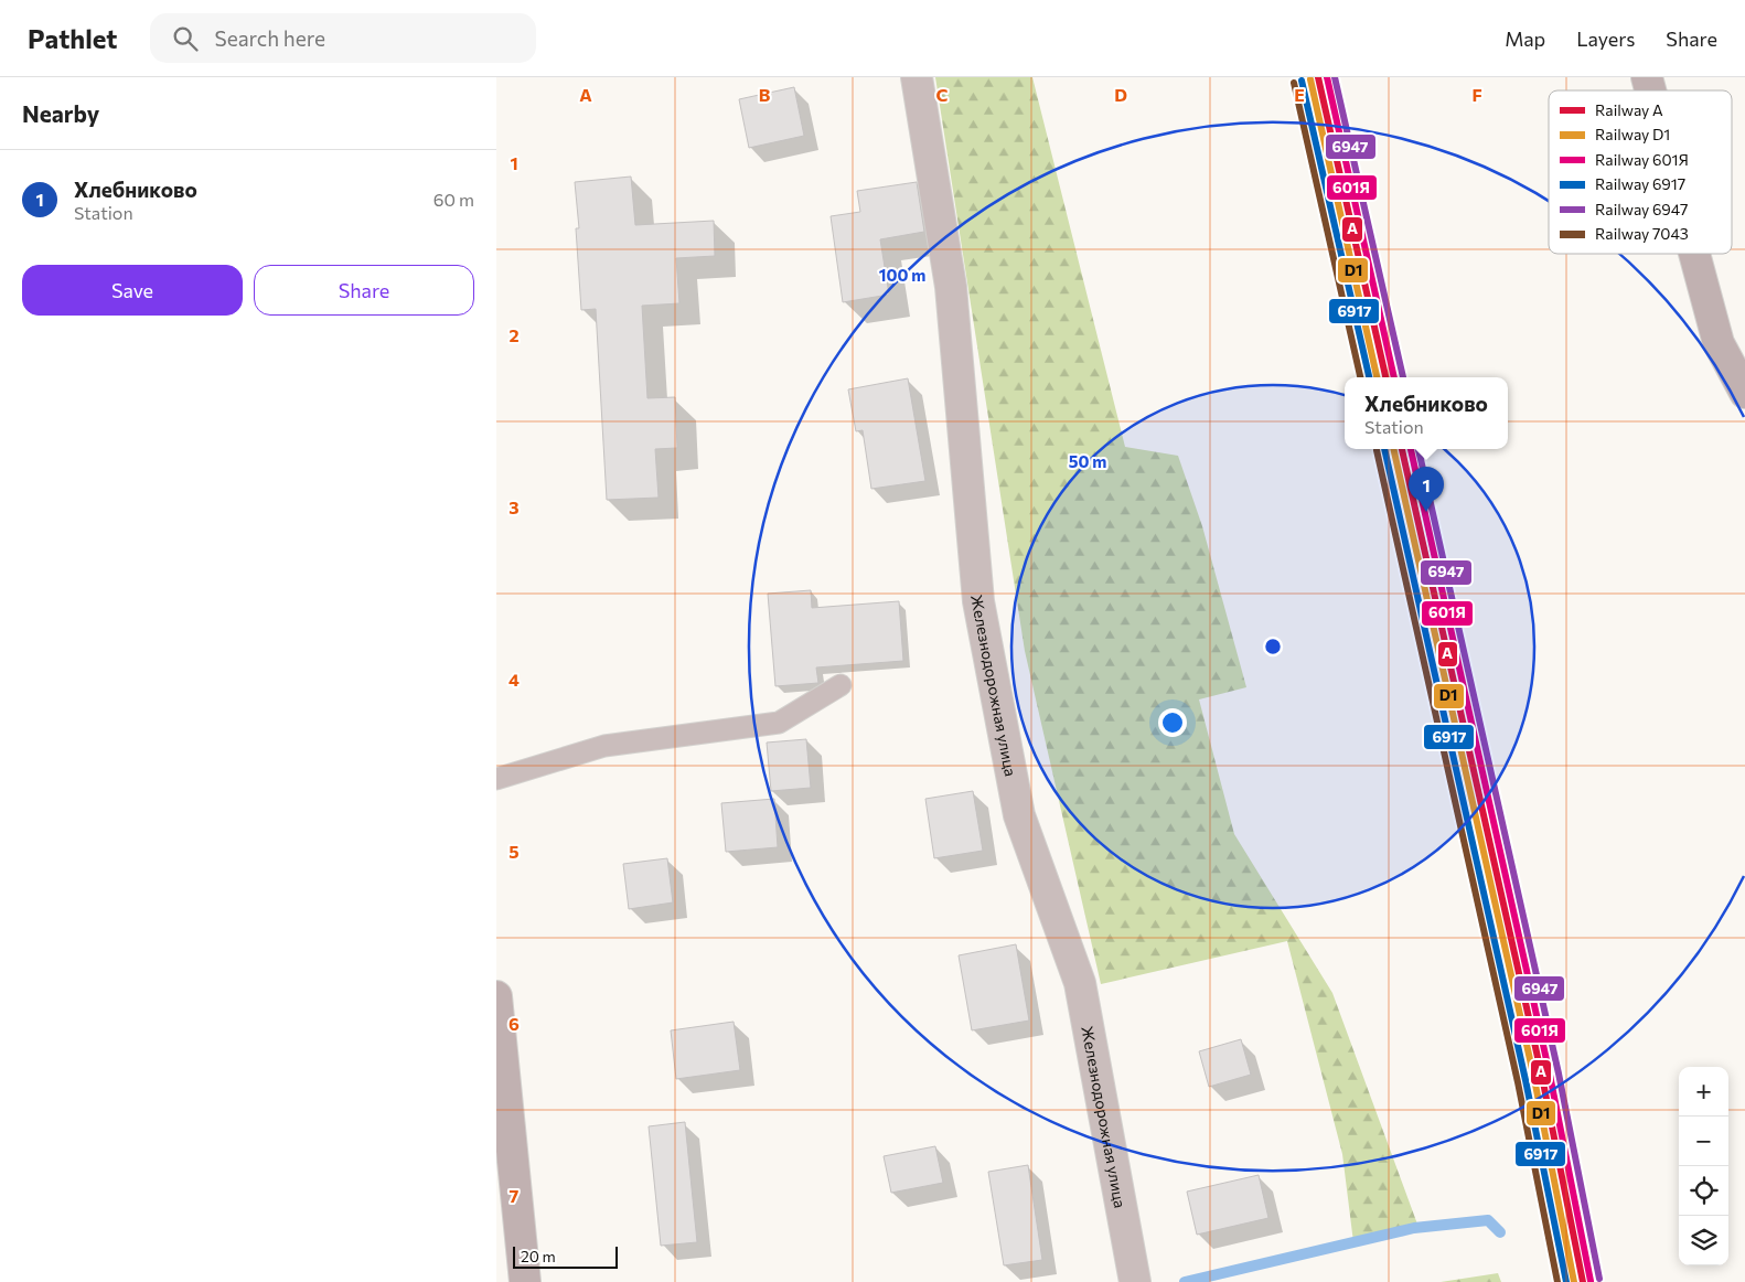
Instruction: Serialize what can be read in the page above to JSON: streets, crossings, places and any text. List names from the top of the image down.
{
  "streets": {
    "street": ["Железнодорожная улица"]
  },
  "lines": [
    "rail line A",
    "rail line 601Я",
    "rail line 6947",
    "rail line D1",
    "rail line 6917",
    "rail line 7043"
  ],
  "legend": [
    "Railway A",
    "Railway D1",
    "Railway 601Я",
    "Railway 6917",
    "Railway 6947",
    "Railway 7043"
  ],
  "scale_bar": "20 m",
  "page": {
    "header": "Pathlet",
    "search": "Search here",
    "nav": ["Map", "Layers", "Share"],
    "heading": "Nearby",
    "list": [
      {
        "mark": "1",
        "name": "Хлебниково",
        "note": "Station",
        "value": "60 m"
      }
    ],
    "buttons": ["Save", "Share"],
    "popup": ["Хлебниково", "Station"],
    "pins": "1",
    "map_buttons": ["+", "−"],
    "scale": "20 m"
  },
  "grid": {
    "columns": [
      "A",
      "B",
      "C",
      "D",
      "E",
      "F"
    ],
    "rows": [
      "1",
      "2",
      "3",
      "4",
      "5",
      "6",
      "7"
    ]
  },
  "rings": ["100 m", "50 m"]
}
